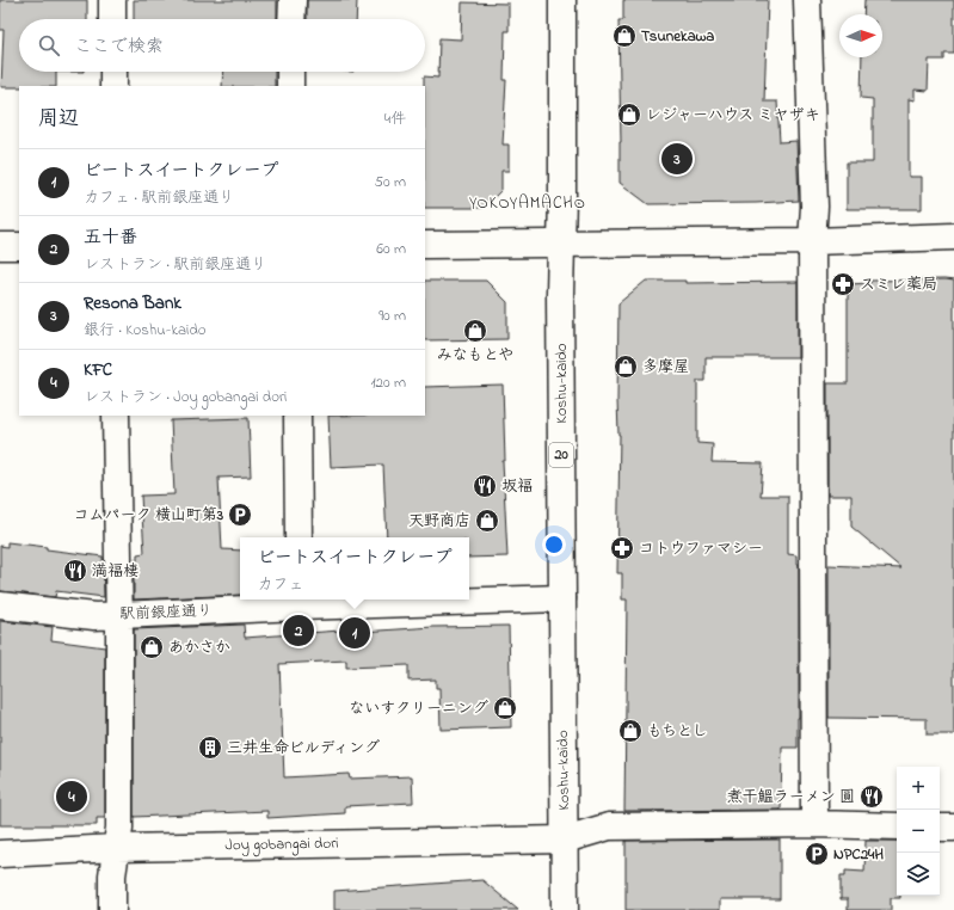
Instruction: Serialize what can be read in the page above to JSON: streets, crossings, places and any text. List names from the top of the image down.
{
  "streets": {
    "main road": [
      "Koshu-kaido",
      "20",
      "駅前銀座通り",
      "Joy gobangai dori"
    ]
  },
  "crossings": [
    ["Koshu-kaido", "駅前銀座通り"],
    ["Koshu-kaido", "Joy gobangai dori"]
  ],
  "districts": ["YOKOYAMACHO"],
  "places": {
    "shop": [
      "Tsunekawa",
      "レジャーハウス ミヤザキ",
      "みなもとや",
      "多摩屋",
      "天野商店",
      "あかさか",
      "ないすクリーニング",
      "もちとし"
    ],
    "pharmacy": ["スミレ薬局", "コトウファマシー"],
    "restaurant": ["坂福", "満福棲", "煮干鰮ラーメン 圓"],
    "parking": ["コムパーク 横山町第3", "NPC24H"],
    "building": ["三井生命ビルディング"]
  },
  "north": "right",
  "page": {
    "search": "ここで検索",
    "heading": ["周辺", "4件"],
    "pins": [
      "3",
      "2",
      "1",
      "4"
    ],
    "list": [
      {
        "mark": "1",
        "name": "ビートスイートクレープ",
        "note": "カフェ · 駅前銀座通り",
        "value": "50 m"
      },
      {
        "mark": "2",
        "name": "五十番",
        "note": "レストラン · 駅前銀座通り",
        "value": "60 m"
      },
      {
        "mark": "3",
        "name": "Resona Bank",
        "note": "銀行 · Koshu-kaido",
        "value": "90 m"
      },
      {
        "mark": "4",
        "name": "KFC",
        "note": "レストラン · Joy gobangai dori",
        "value": "120 m"
      }
    ],
    "popup": ["ビートスイートクレープ", "カフェ"],
    "map_buttons": ["+", "−"]
  }
}
